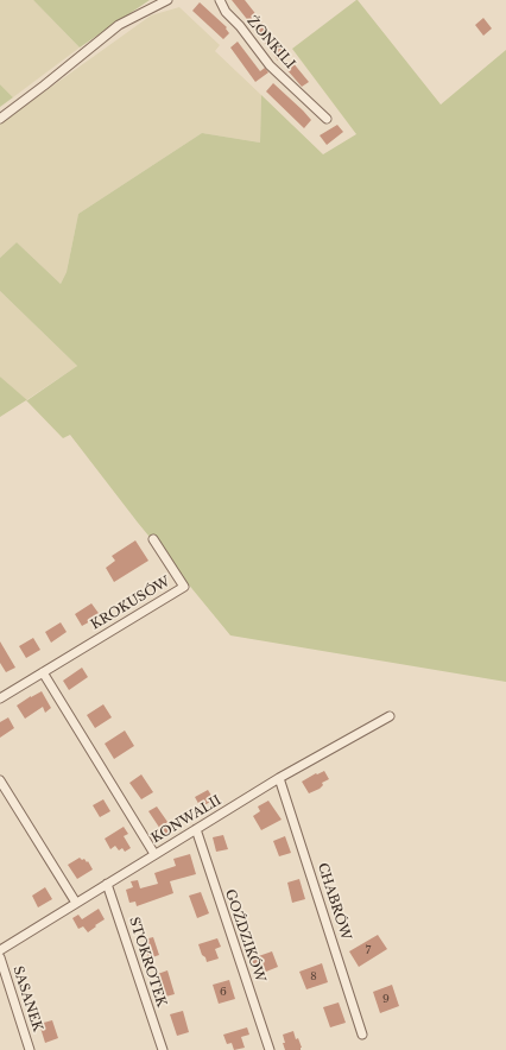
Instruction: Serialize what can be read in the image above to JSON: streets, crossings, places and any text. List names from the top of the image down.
{
  "streets": {
    "street": [
      "ŻONKILI",
      "KROKUSÓW",
      "KONWALII",
      "CHABRÓW",
      "GOŹDZIKÓW",
      "STOKROTEK",
      "SASANEK"
    ]
  },
  "crossings": [
    ["KONWALII", "CHABRÓW"],
    ["KONWALII", "GOŹDZIKÓW"],
    ["KONWALII", "STOKROTEK"]
  ],
  "house_numbers": [
    "7",
    "8",
    "6",
    "9"
  ]
}
